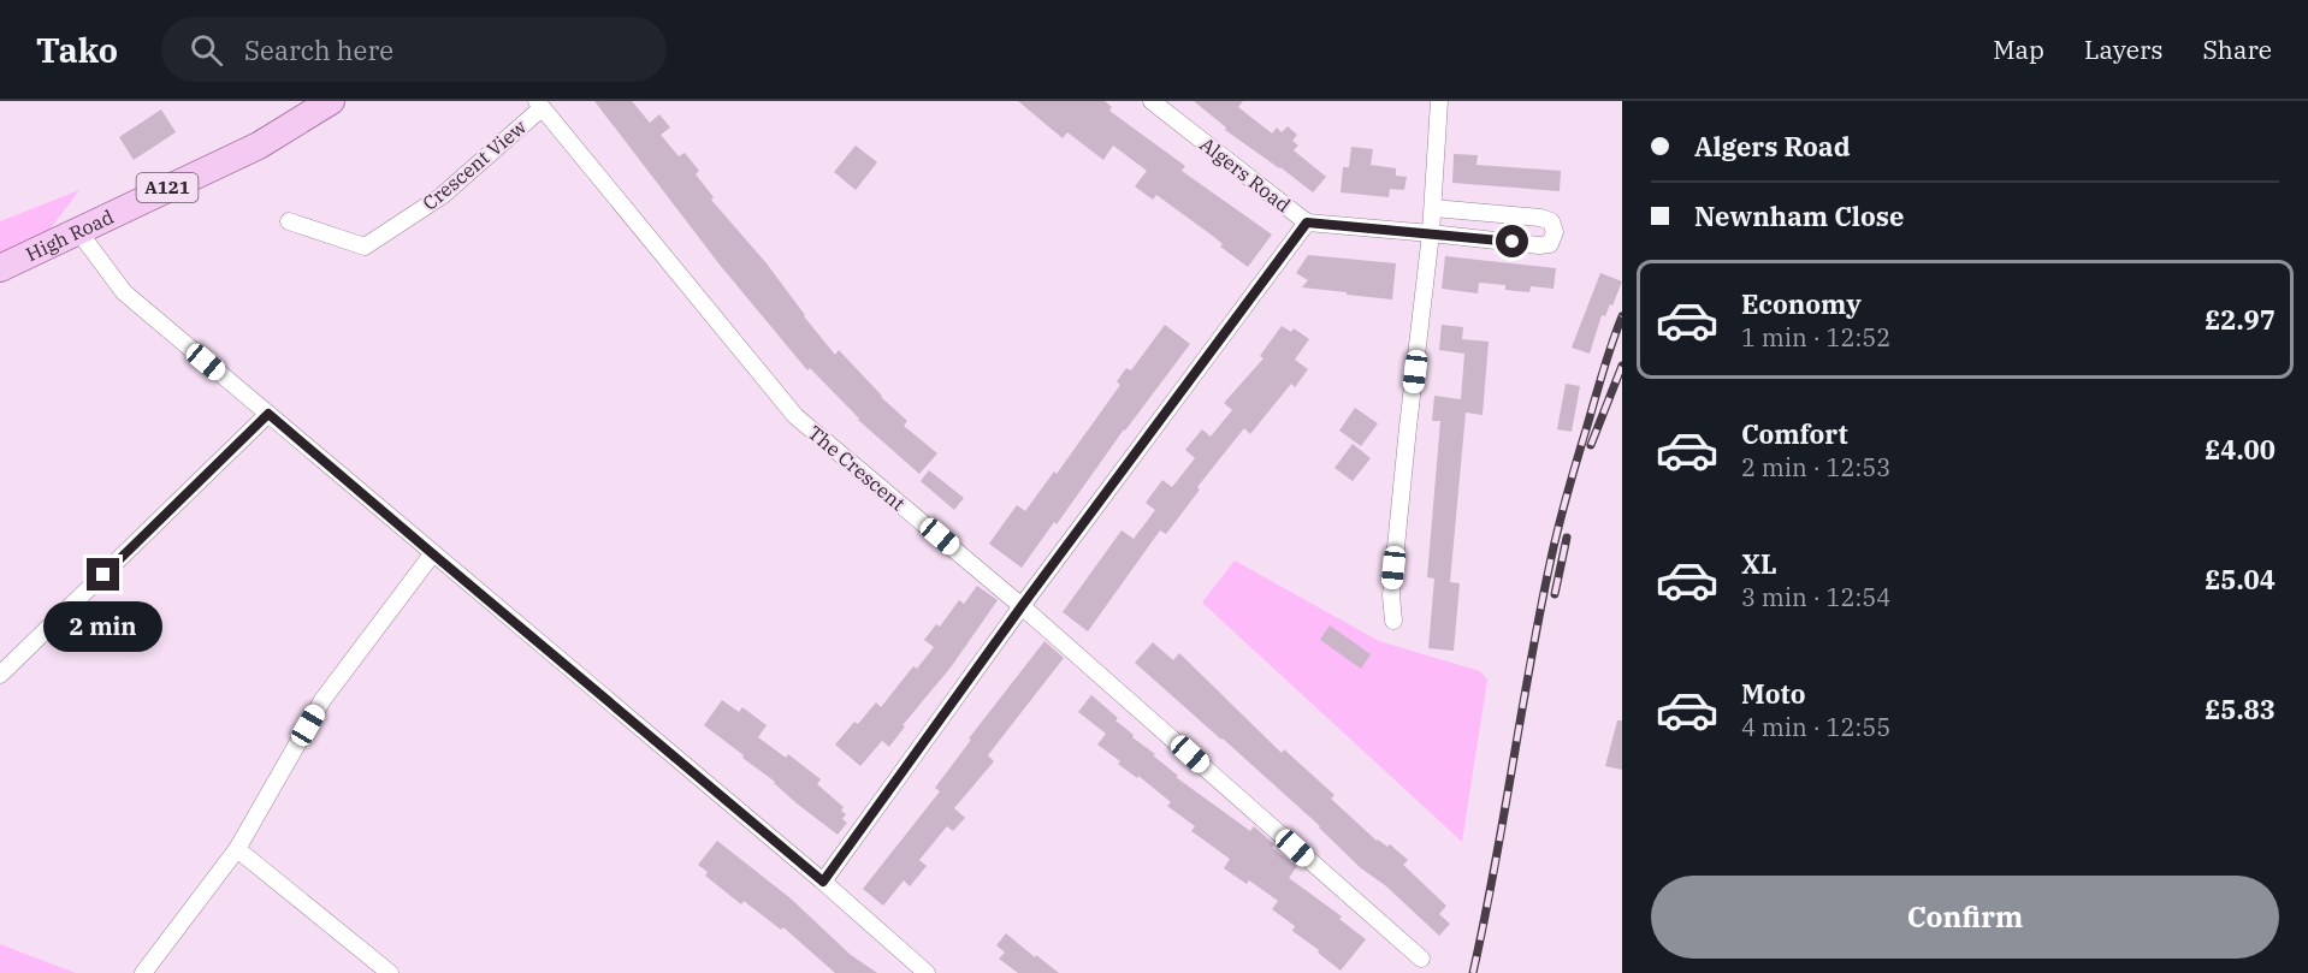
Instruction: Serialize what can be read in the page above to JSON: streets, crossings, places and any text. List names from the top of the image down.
{
  "streets": {
    "main road": ["A121", "High Road"],
    "street": ["Crescent View", "Algers Road", "The Crescent"]
  },
  "crossings": [
    ["Crescent View", "The Crescent"]
  ],
  "page": {
    "header": "Tako",
    "search": "Search here",
    "nav": ["Map", "Layers", "Share"],
    "banner": ["Algers Road", "Newnham Close"],
    "list": [
      {
        "name": "Economy",
        "note": "1 min · 12:52",
        "value": "£2.97"
      },
      {
        "name": "Comfort",
        "note": "2 min · 12:53",
        "value": "£4.00"
      },
      {
        "name": "XL",
        "note": "3 min · 12:54",
        "value": "£5.04"
      },
      {
        "name": "Moto",
        "note": "4 min · 12:55",
        "value": "£5.83"
      }
    ],
    "bubble": "2 min",
    "buttons": "Confirm"
  }
}
